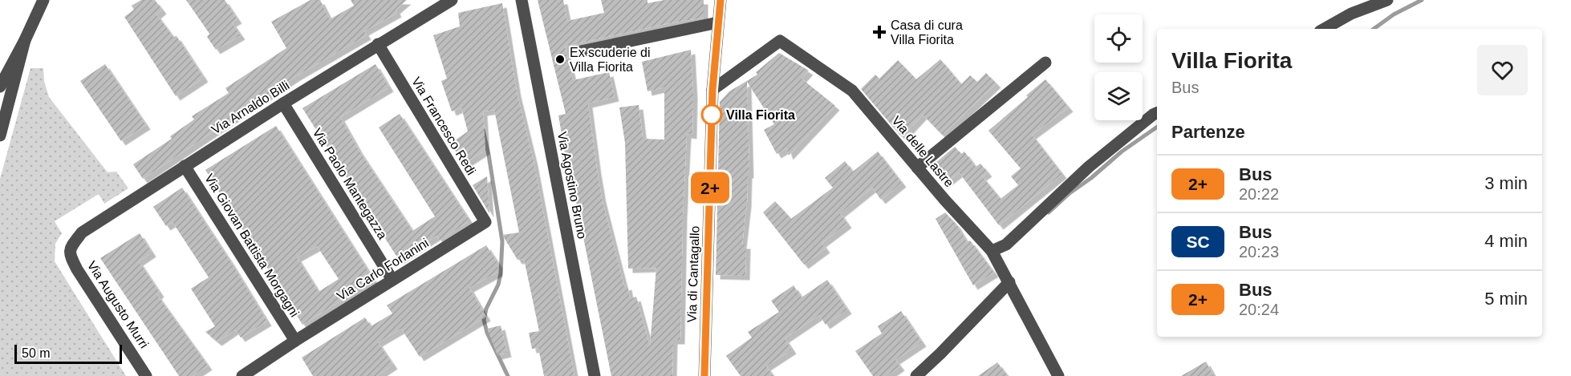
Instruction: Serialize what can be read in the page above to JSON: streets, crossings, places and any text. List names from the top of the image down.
{
  "streets": {
    "street": [
      "Via Arnaldo Billi",
      "Via Francesco Redi",
      "Via delle Lastre",
      "Via Paolo Mantegazza",
      "Via Agostino Bruno",
      "Via Giovan Battista Morgagni",
      "Via Carlo Forlanini",
      "Via di Cantagallo",
      "Via Augusto Murri"
    ]
  },
  "crossings": [
    ["Via Arnaldo Billi", "Via Francesco Redi"],
    ["Via Arnaldo Billi", "Via Paolo Mantegazza"],
    ["Via Arnaldo Billi", "Via Giovan Battista Morgagni"],
    ["Via Arnaldo Billi", "Via Augusto Murri"],
    ["Via Francesco Redi", "Via Carlo Forlanini"],
    ["Via delle Lastre", "Via di Cantagallo"],
    ["Via Paolo Mantegazza", "Via Carlo Forlanini"],
    ["Via Giovan Battista Morgagni", "Via Carlo Forlanini"]
  ],
  "places": {
    "health": ["Casa di cura Villa Fiorita"],
    "other": ["Ex scuderie di Villa Fiorita", "Villa Fiorita"]
  },
  "lines": ["bus line 2+"],
  "scale_bar": "50 m",
  "page": {
    "on_map": "2+",
    "heading": [
      ["Villa Fiorita", "Bus"],
      "Partenze"
    ],
    "list": [
      {
        "mark": "2+",
        "name": "Bus",
        "note": "20:22",
        "value": "3 min"
      },
      {
        "mark": "SC",
        "name": "Bus",
        "note": "20:23",
        "value": "4 min"
      },
      {
        "mark": "2+",
        "name": "Bus",
        "note": "20:24",
        "value": "5 min"
      }
    ],
    "scale": "50 m"
  }
}
